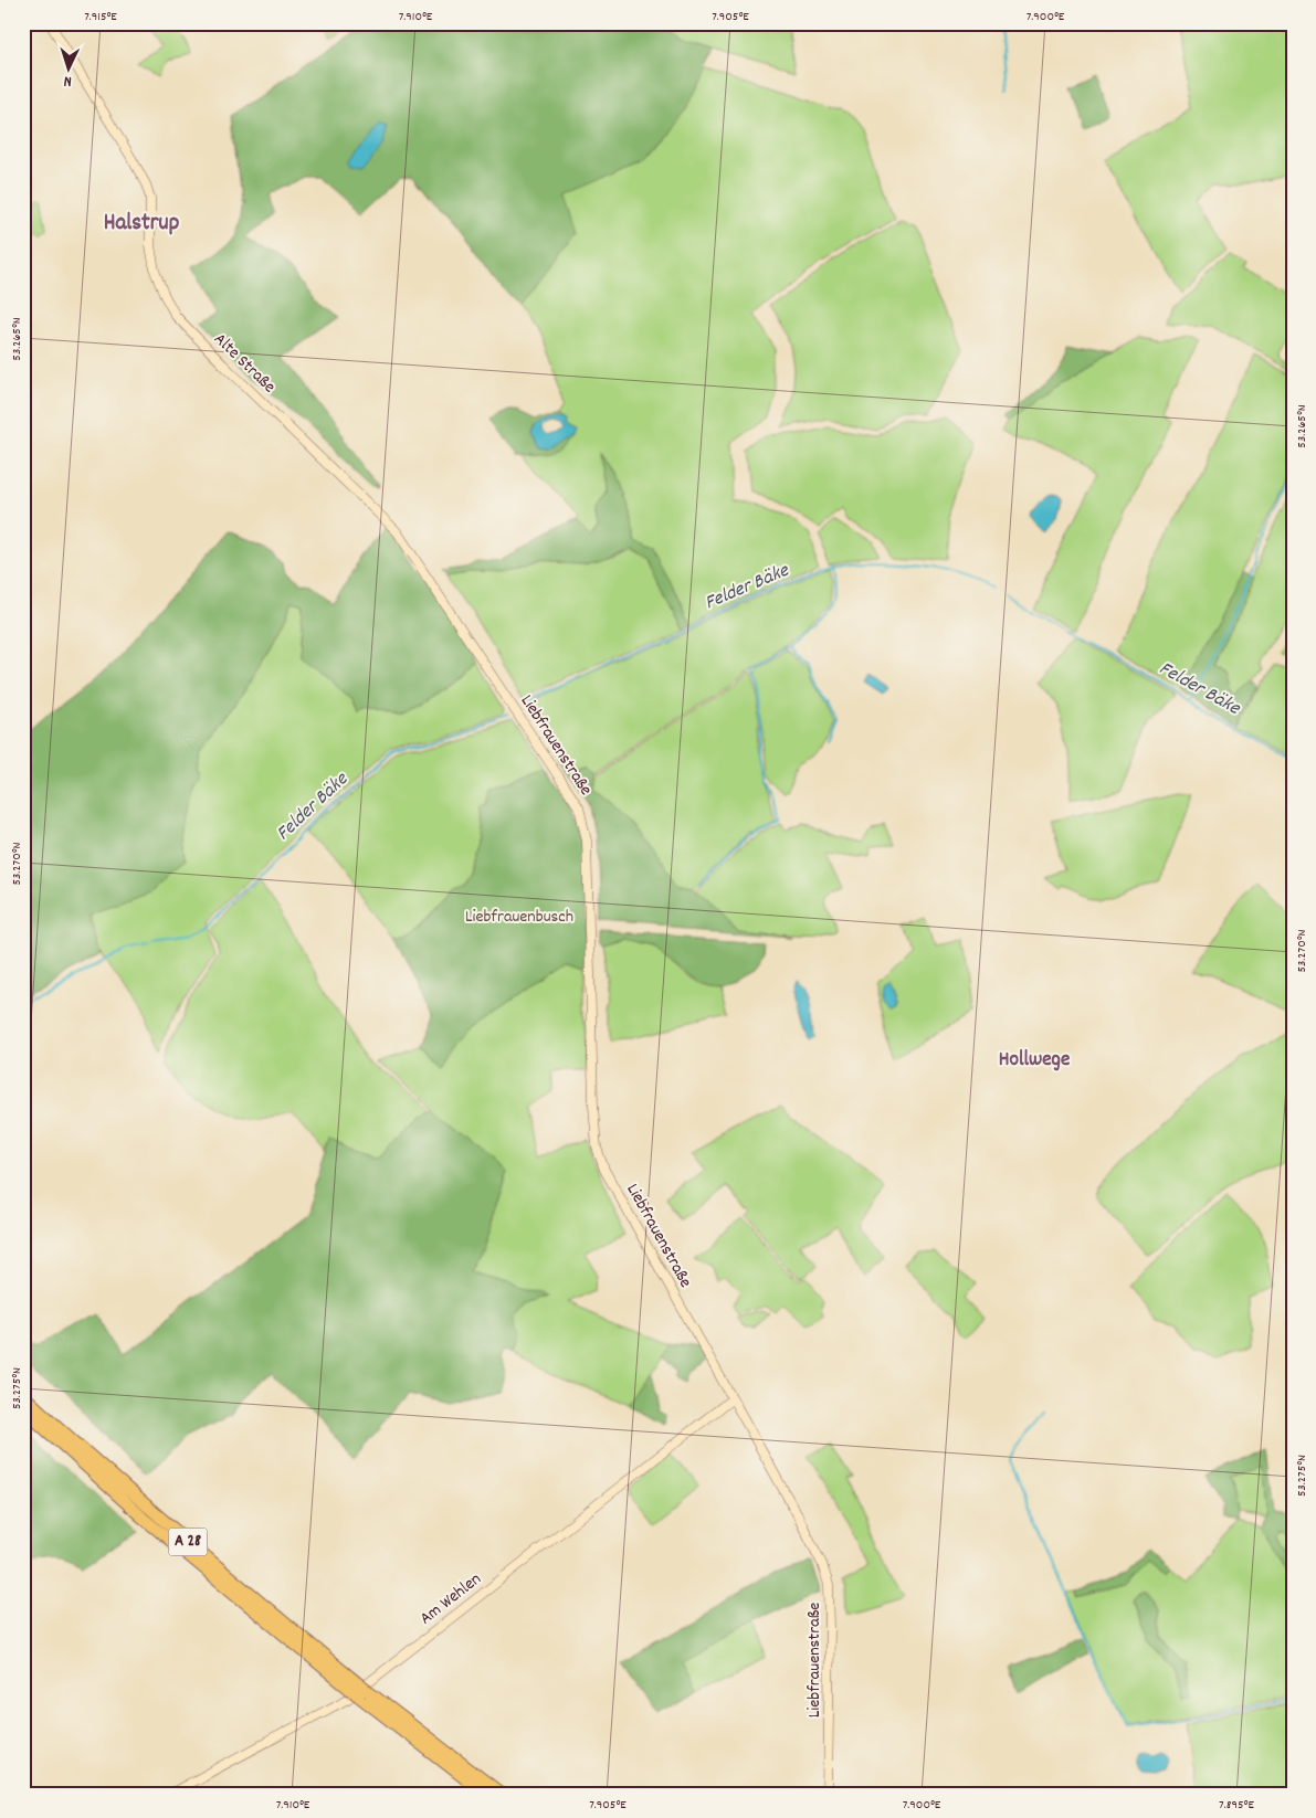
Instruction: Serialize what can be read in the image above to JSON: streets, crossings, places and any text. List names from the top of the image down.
{
  "streets": {
    "highway": ["A 28"],
    "street": ["Alte Straße", "Liebfrauenstraße", "Am Wehlen"]
  },
  "crossings": [
    ["Alte Straße", "Liebfrauenstraße"],
    ["Liebfrauenstraße", "Am Wehlen"]
  ],
  "districts": ["Halstrup", "Hollwege"],
  "water": ["Felder Bäke"],
  "parks": ["Liebfrauenbusch"],
  "north": "bottom",
  "coordinates": [
    "7.915°E",
    "7.910°E",
    "7.905°E",
    "7.900°E",
    "53.265°N",
    "53.270°N",
    "53.275°N",
    "7.895°E"
  ]
}
